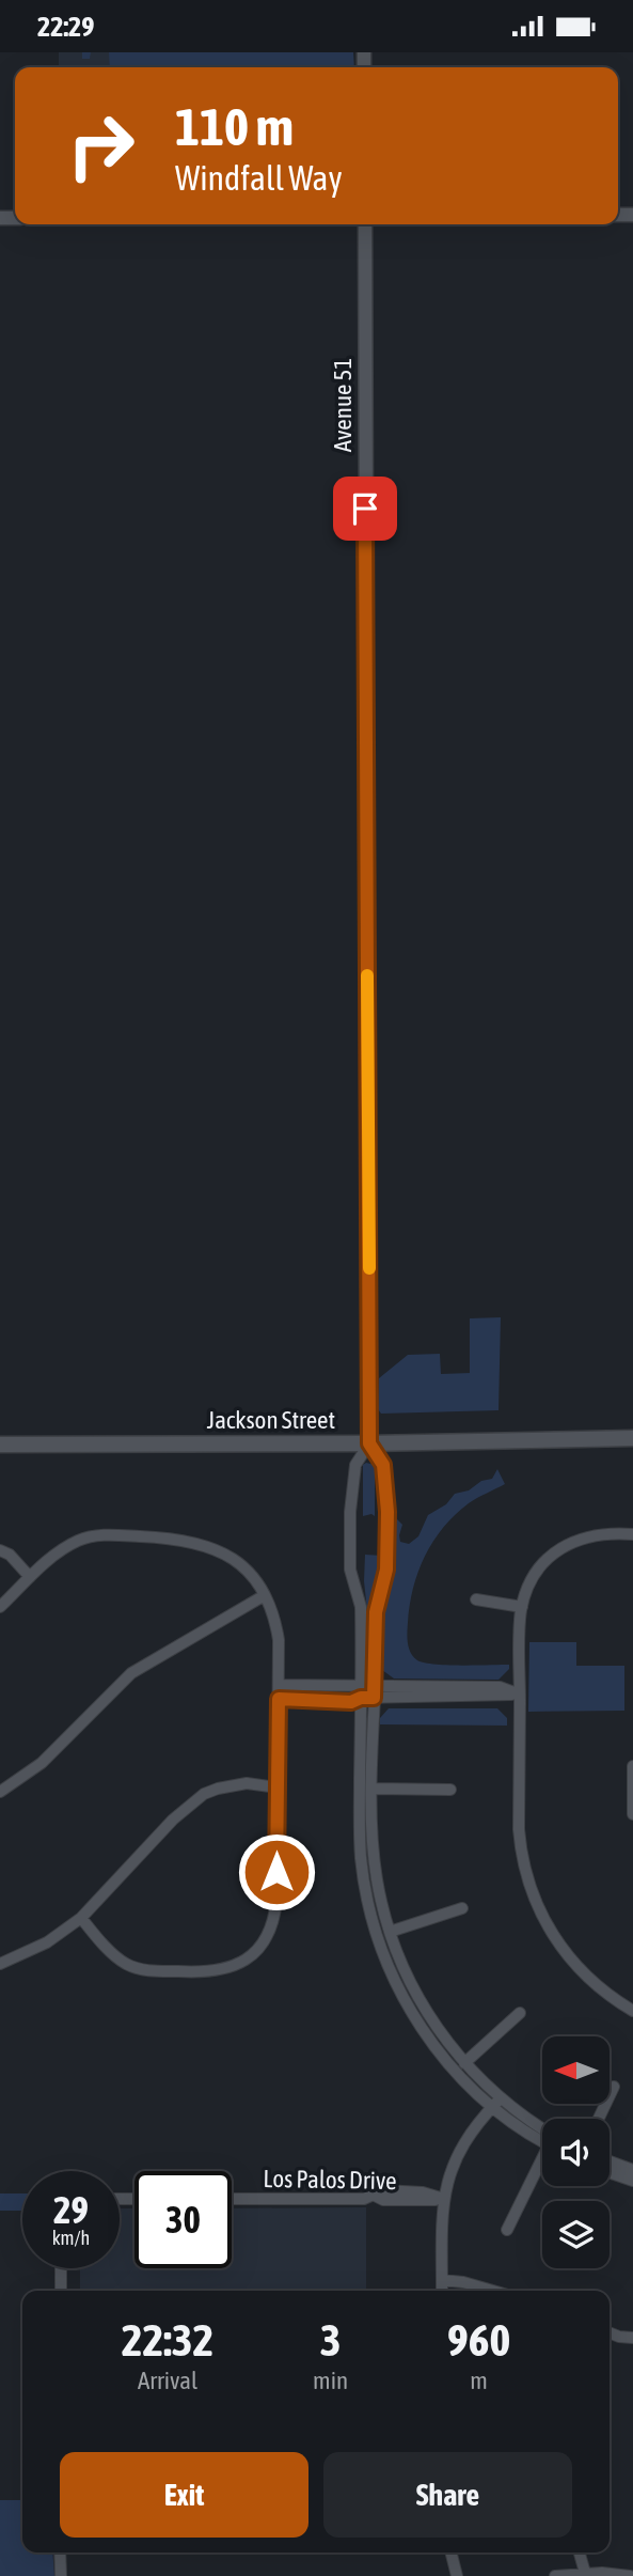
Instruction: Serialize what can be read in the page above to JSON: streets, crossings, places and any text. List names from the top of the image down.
{
  "streets": {
    "main road": ["Jackson Street"],
    "street": ["Avenue 51", "Los Palos Drive"]
  },
  "crossings": [
    ["Avenue 51", "Jackson Street"]
  ],
  "north": "left",
  "page": {
    "status": "22:29",
    "turn": ["110 m", "Windfall Way"],
    "speed": "29 km/h",
    "limit": "30",
    "eta": [
      "22:32",
      "Arrival",
      "3",
      "min",
      "960",
      "m"
    ],
    "buttons": ["Exit", "Share"]
  }
}
